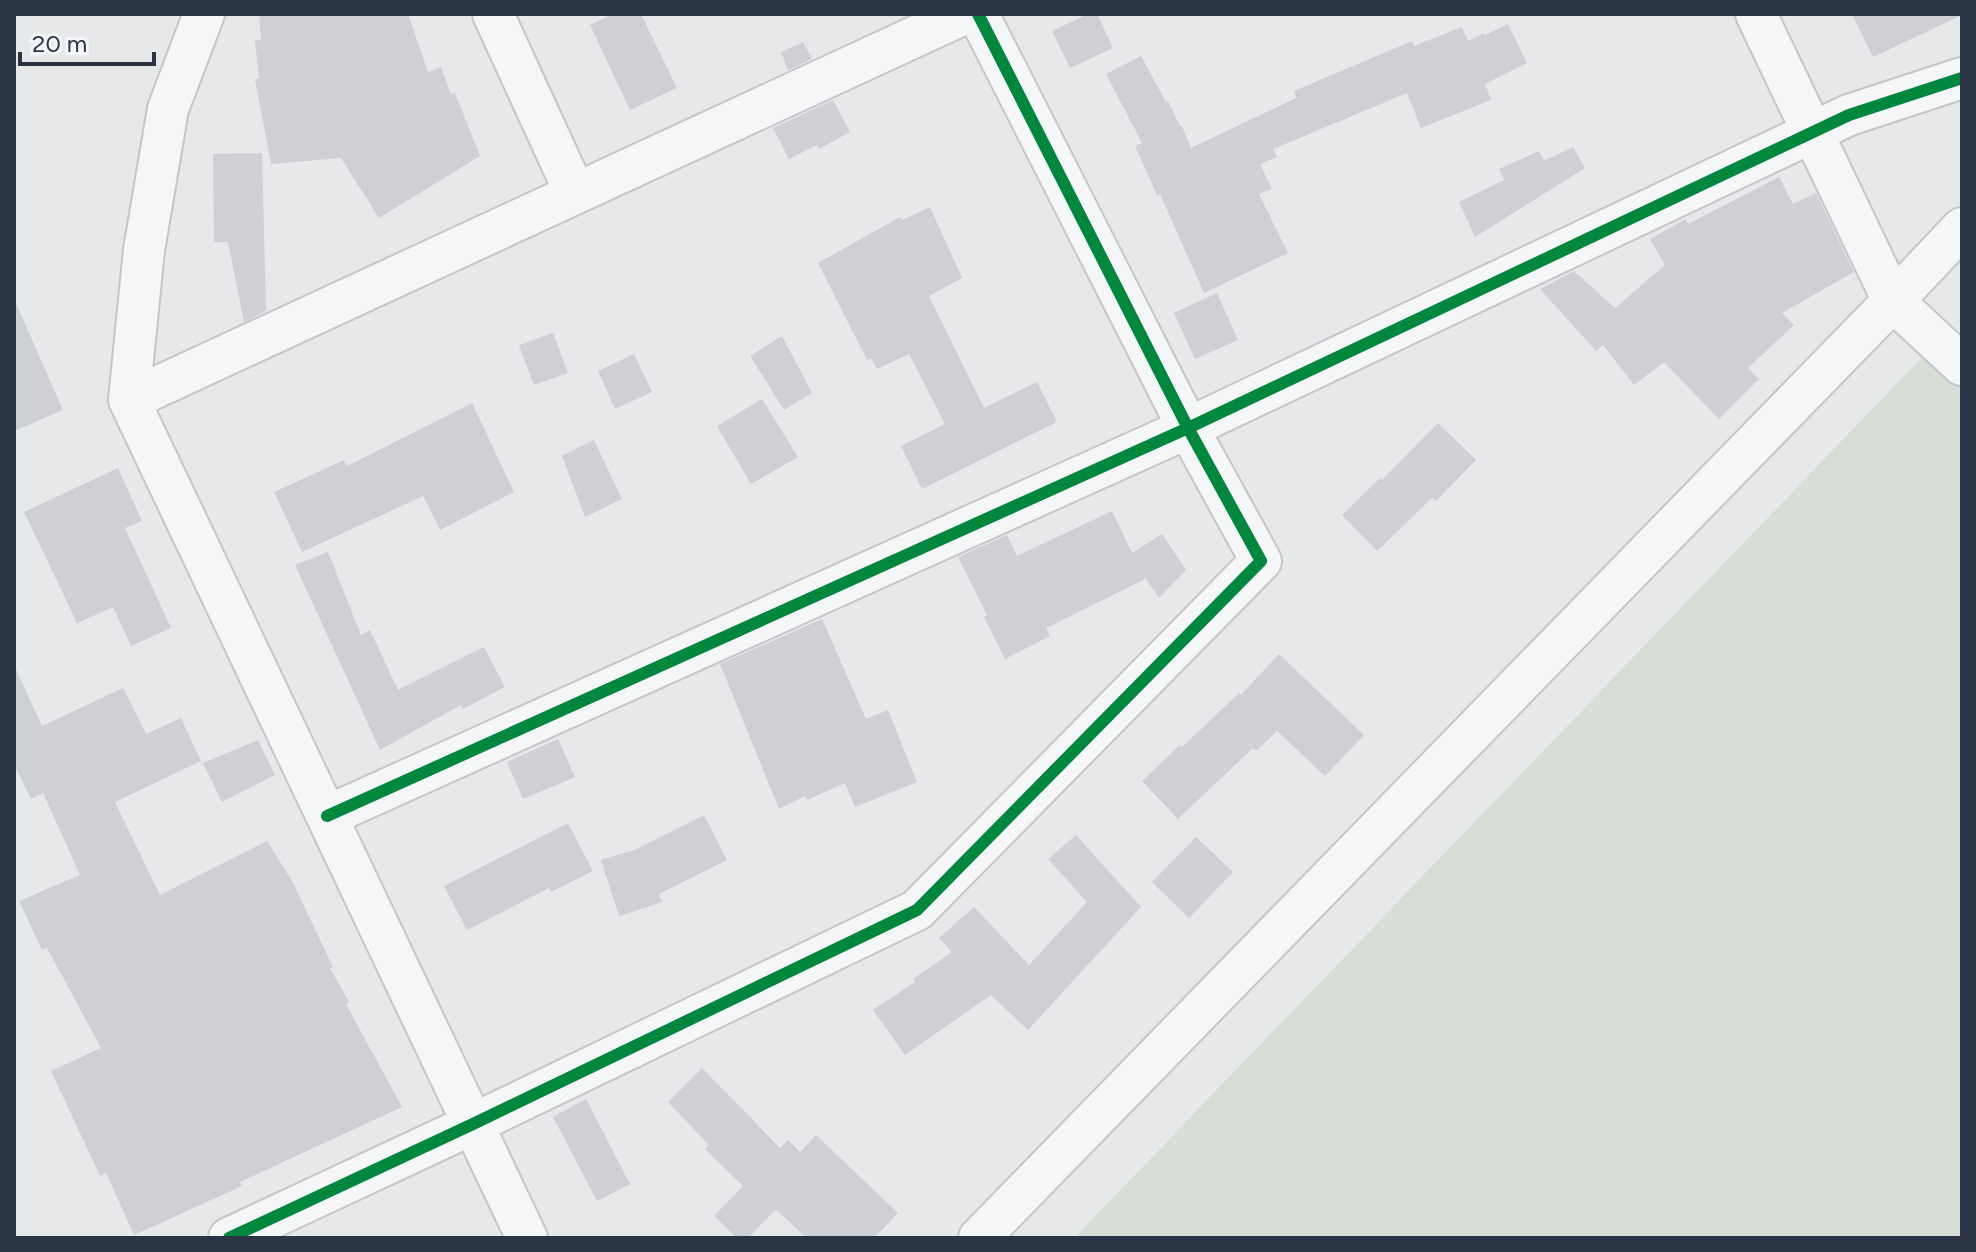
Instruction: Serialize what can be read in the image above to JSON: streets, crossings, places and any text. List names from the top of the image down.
{
  "scale_bar": "20 m"
}
